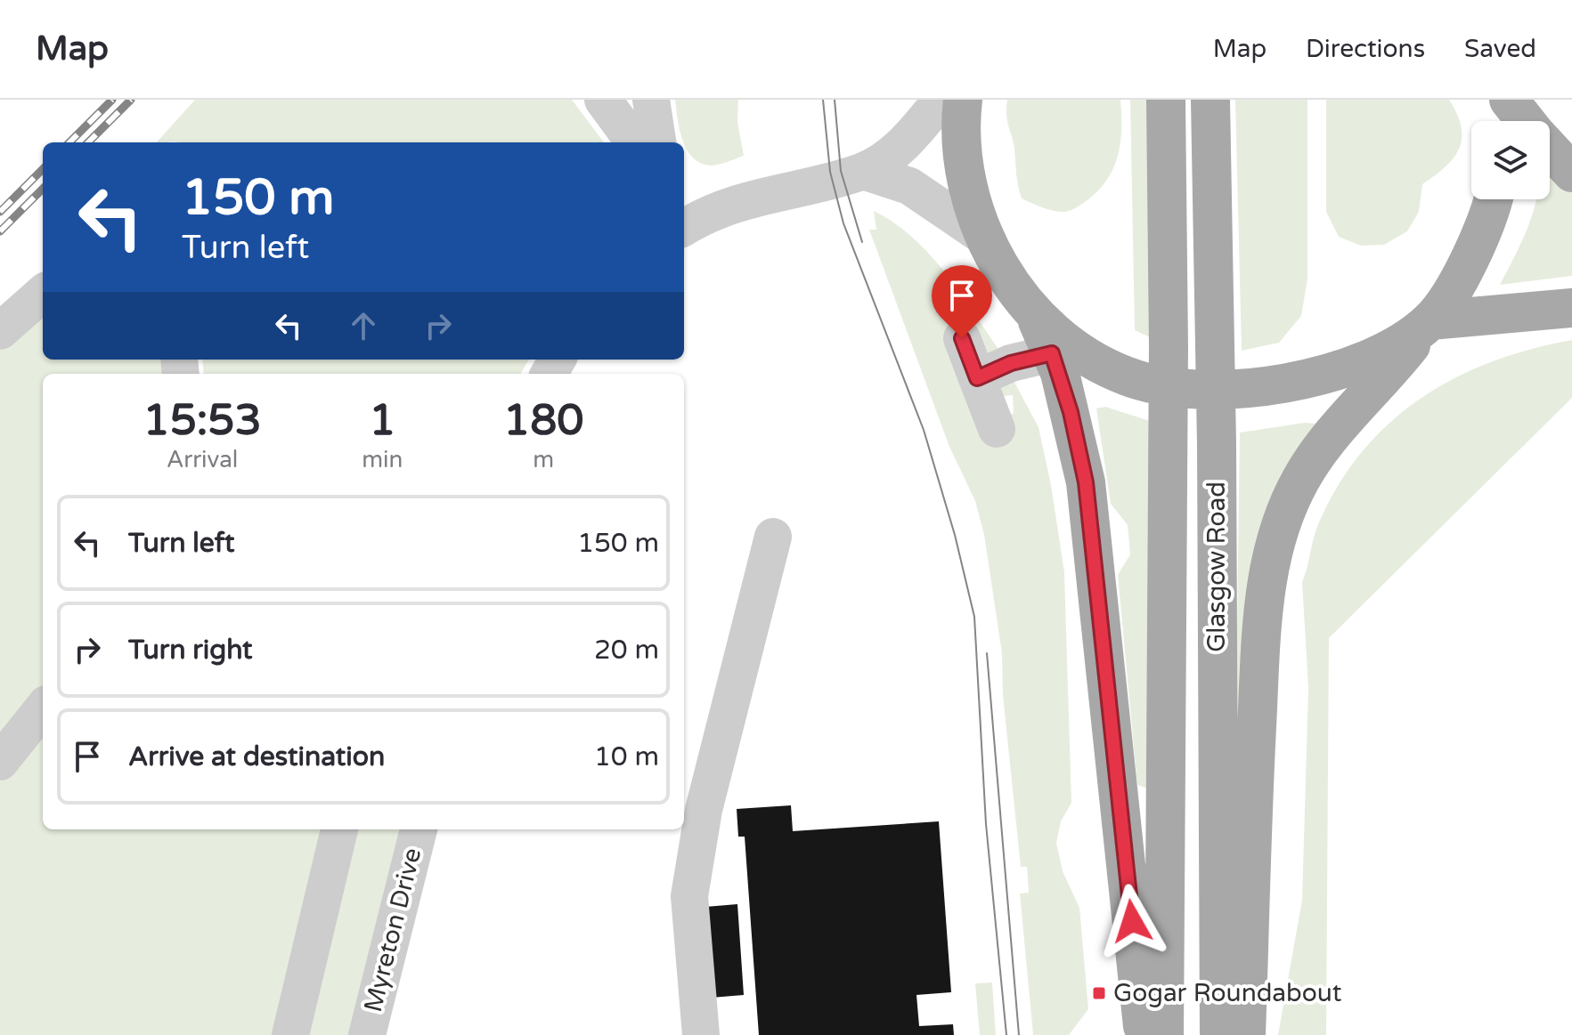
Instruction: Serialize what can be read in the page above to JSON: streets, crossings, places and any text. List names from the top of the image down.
{
  "streets": {
    "main road": ["Glasgow Road"],
    "street": ["Myreton Drive"]
  },
  "places": {
    "transit": ["Gogar Roundabout"]
  },
  "page": {
    "header": "Map",
    "nav": ["Map", "Directions", "Saved"],
    "turn": ["150 m", "Turn left"],
    "eta": [
      "15:53",
      "Arrival",
      "1",
      "min",
      "180",
      "m"
    ],
    "list": [
      {
        "name": "Turn left",
        "value": "150 m"
      },
      {
        "name": "Turn right",
        "value": "20 m"
      },
      {
        "name": "Arrive at destination",
        "value": "10 m"
      }
    ]
  }
}
